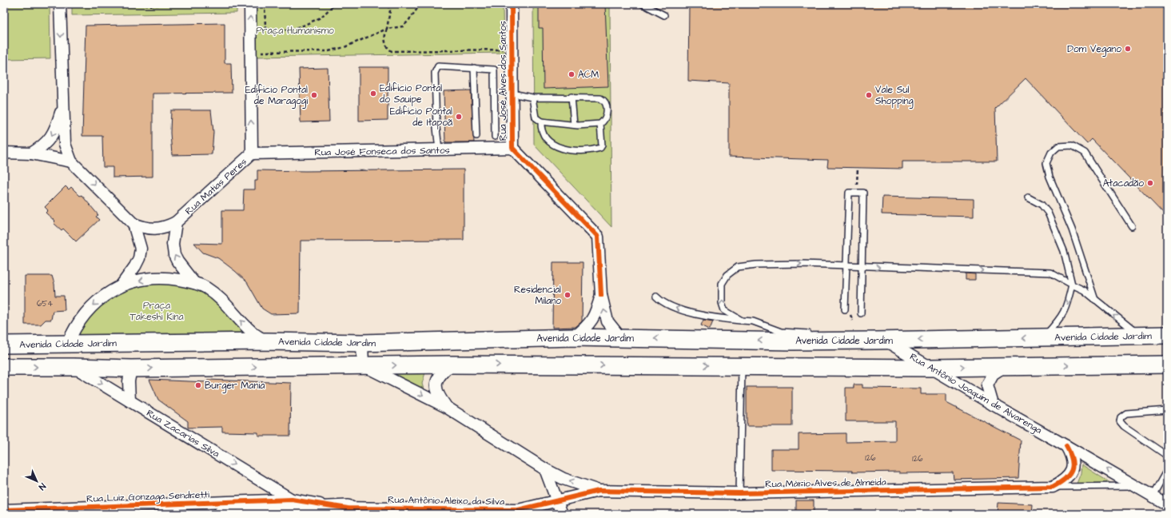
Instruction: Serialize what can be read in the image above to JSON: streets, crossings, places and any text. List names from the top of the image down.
{
  "streets": {
    "main road": ["Avenida Cidade Jardim"],
    "street": [
      "Rua José Alves dos Santos",
      "Rua José Fonseca dos Santos",
      "Rua Matias Peres",
      "Rua Antônio Joaquim de Alvarenga",
      "Rua Zacarias Silva",
      "Rua Mário Alves de Almeida",
      "Rua Luiz Gonzaga Sendretti",
      "Rua Antônio Aleixo da Silva"
    ]
  },
  "crossings": [
    ["Rua José Alves dos Santos", "Rua José Fonseca dos Santos"],
    ["Rua José Fonseca dos Santos", "Rua Matias Peres"],
    ["Avenida Cidade Jardim", "Rua Antônio Joaquim de Alvarenga"],
    ["Rua Antônio Joaquim de Alvarenga", "Rua Mário Alves de Almeida"],
    ["Rua Zacarias Silva", "Rua Luiz Gonzaga Sendretti"],
    ["Rua Zacarias Silva", "Rua Antônio Aleixo da Silva"],
    ["Rua Mário Alves de Almeida", "Rua Antônio Aleixo da Silva"],
    ["Rua Luiz Gonzaga Sendretti", "Rua Antônio Aleixo da Silva"]
  ],
  "one_way": ["Rua Matias Peres", "Rua Zacarias Silva"],
  "parks": ["Praça Humanismo", "Praça Takeshi Kina"],
  "places": [
    "Dom Vegano",
    "ACM",
    "Edifício Pontal do Sauípe",
    "Edifício Pontal de Maragogi",
    "Vale Sul Shopping",
    "Edifício Pontal de Itapoã",
    "Atacadão",
    "Residencial Milano",
    "Burger Mania"
  ],
  "house_numbers": ["654", "126", "126"],
  "north": "bottom right"
}
